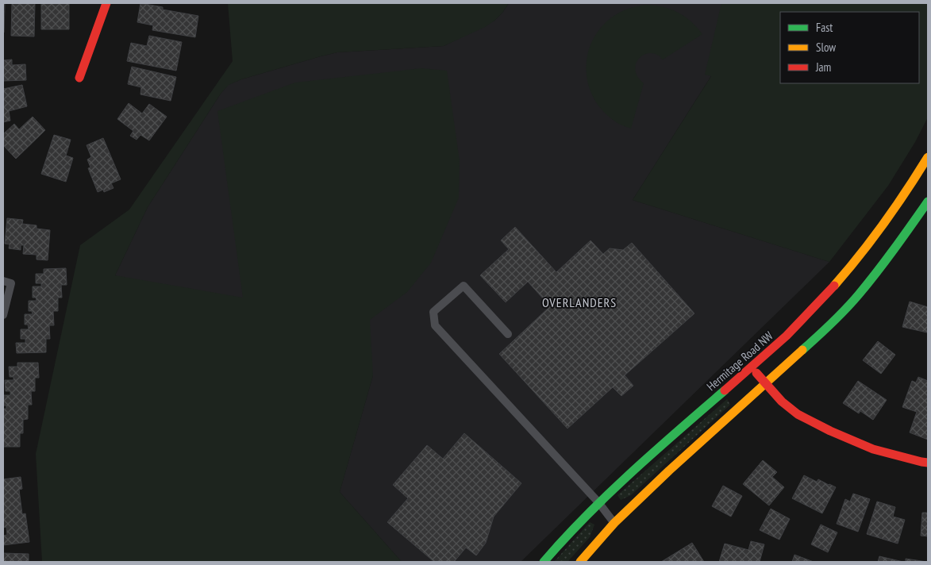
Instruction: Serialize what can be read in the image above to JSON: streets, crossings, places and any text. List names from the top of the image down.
{
  "streets": {
    "street": ["Hermitage Road NW"]
  },
  "districts": ["OVERLANDERS"],
  "legend": ["Fast", "Slow", "Jam"]
}
